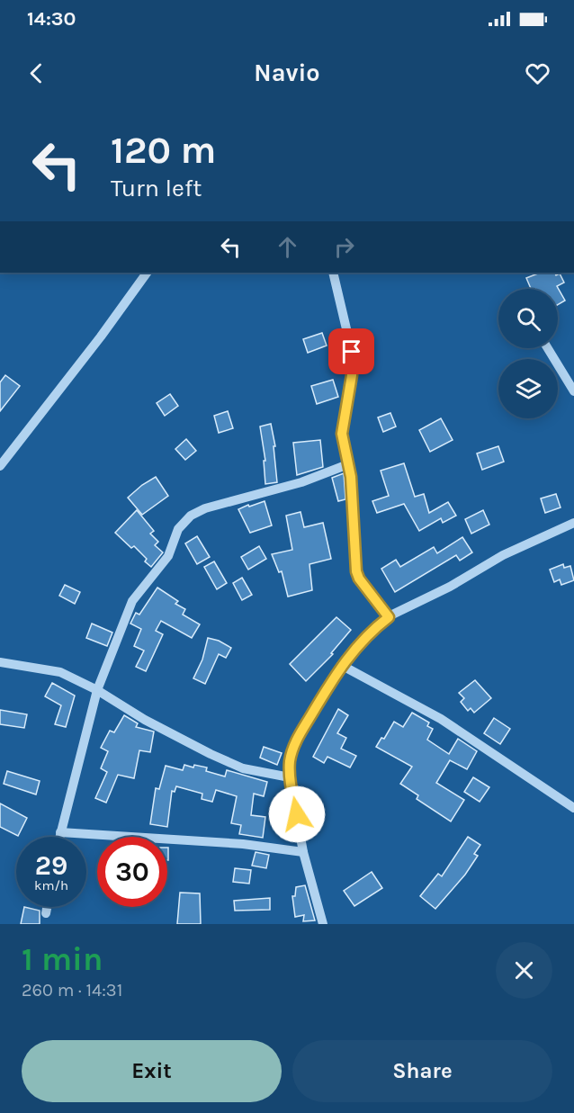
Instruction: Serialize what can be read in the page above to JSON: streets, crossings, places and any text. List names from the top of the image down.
{
  "page": {
    "status": "14:30",
    "header": "Navio",
    "turn": ["120 m", "Turn left"],
    "speed": "29 km/h",
    "limit": "30",
    "heading": ["1 min", "260 m · 14:31"],
    "buttons": ["Exit", "Share"]
  }
}
